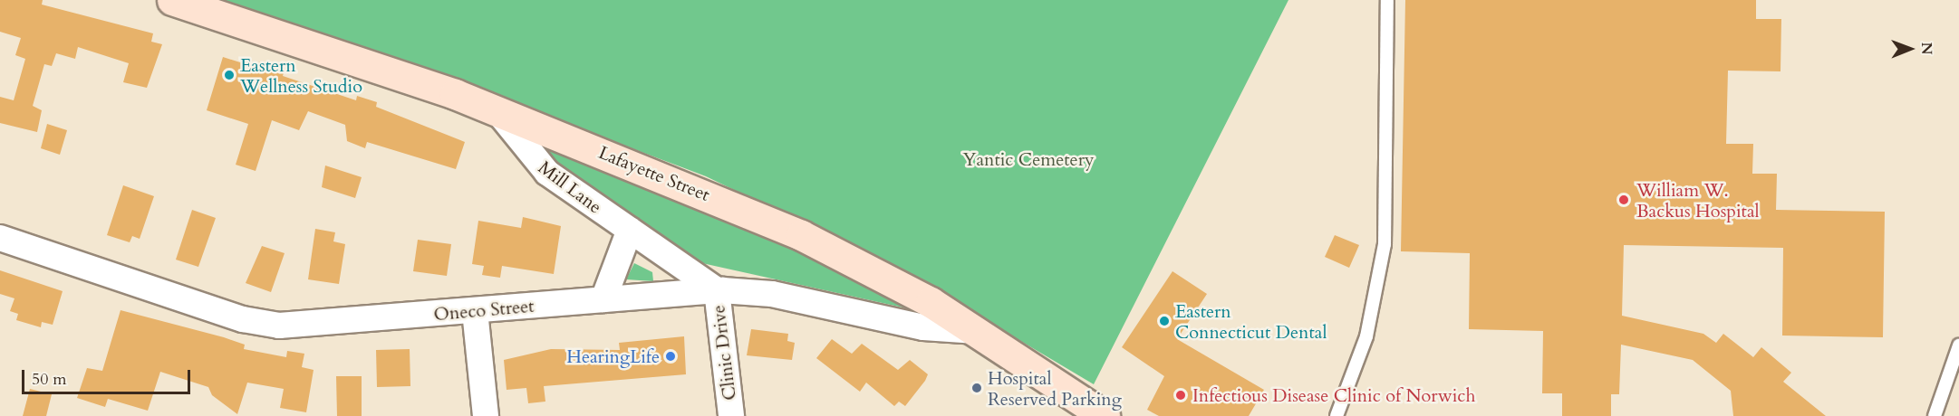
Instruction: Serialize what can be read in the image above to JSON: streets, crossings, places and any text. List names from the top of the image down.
{
  "streets": {
    "street": [
      "Lafayette Street",
      "Mill Lane",
      "Oneco Street",
      "Clinic Drive"
    ]
  },
  "crossings": [
    ["Lafayette Street", "Mill Lane"],
    ["Lafayette Street", "Oneco Street"],
    ["Mill Lane", "Oneco Street"],
    ["Mill Lane", "Clinic Drive"],
    ["Oneco Street", "Clinic Drive"]
  ],
  "parks": ["Yantic Cemetery"],
  "places": [
    "Eastern Wellness Studio",
    "William W. Backus Hospital",
    "Eastern Connecticut Dental",
    "HearingLife",
    "Hospital Reserved Parking",
    "Infectious Disease Clinic of Norwich"
  ],
  "scale_bar": "50 m",
  "north": "right"
}
